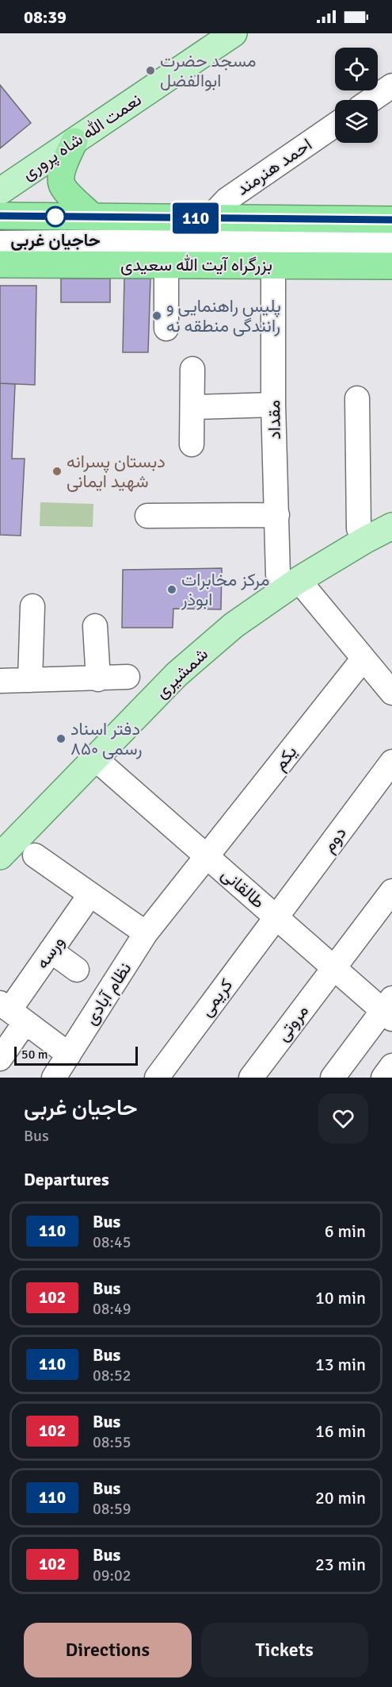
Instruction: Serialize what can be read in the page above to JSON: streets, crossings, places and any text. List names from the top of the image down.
{
  "streets": {
    "highway": ["بزرگراه آیت الله سعیدی"],
    "main road": ["نعمت الله شاه پروری", "شمشیری"],
    "street": [
      "احمد هنرمند",
      "مقداد",
      "یکم",
      "دوم",
      "طالقانی",
      "ورسه",
      "نظام آبادی",
      "کریمی",
      "مروتی"
    ]
  },
  "crossings": [
    ["بزرگراه آیت الله سعیدی", "مقداد"],
    ["مقداد", "شمشیری"],
    ["شمشیری", "طالقانی"],
    ["یکم", "طالقانی"],
    ["یکم", "نظام آبادی"],
    ["دوم", "طالقانی"],
    ["دوم", "کریمی"],
    ["طالقانی", "کریمی"],
    ["طالقانی", "مروتی"]
  ],
  "places": [
    "مسجد حضرت ابوالفضل",
    "حاجیان غربی",
    "پلیس راهنمایی و رانندگی منطقه نه",
    "دبستان پسرانه شهید ایمانی",
    "مرکز مخابرات ابوذر",
    "دفتر اسناد رسمی ۸۵۰"
  ],
  "lines": ["bus line 110"],
  "scale_bar": "50 m",
  "page": {
    "status": "08:39",
    "on_map": "110",
    "scale": "50 m",
    "heading": [
      ["حاجیان غربی", "Bus"],
      "Departures"
    ],
    "list": [
      {
        "mark": "110",
        "name": "Bus",
        "note": "08:45",
        "value": "6 min"
      },
      {
        "mark": "102",
        "name": "Bus",
        "note": "08:49",
        "value": "10 min"
      },
      {
        "mark": "110",
        "name": "Bus",
        "note": "08:52",
        "value": "13 min"
      },
      {
        "mark": "102",
        "name": "Bus",
        "note": "08:55",
        "value": "16 min"
      },
      {
        "mark": "110",
        "name": "Bus",
        "note": "08:59",
        "value": "20 min"
      },
      {
        "mark": "102",
        "name": "Bus",
        "note": "09:02",
        "value": "23 min"
      }
    ],
    "buttons": ["Directions", "Tickets"]
  }
}
